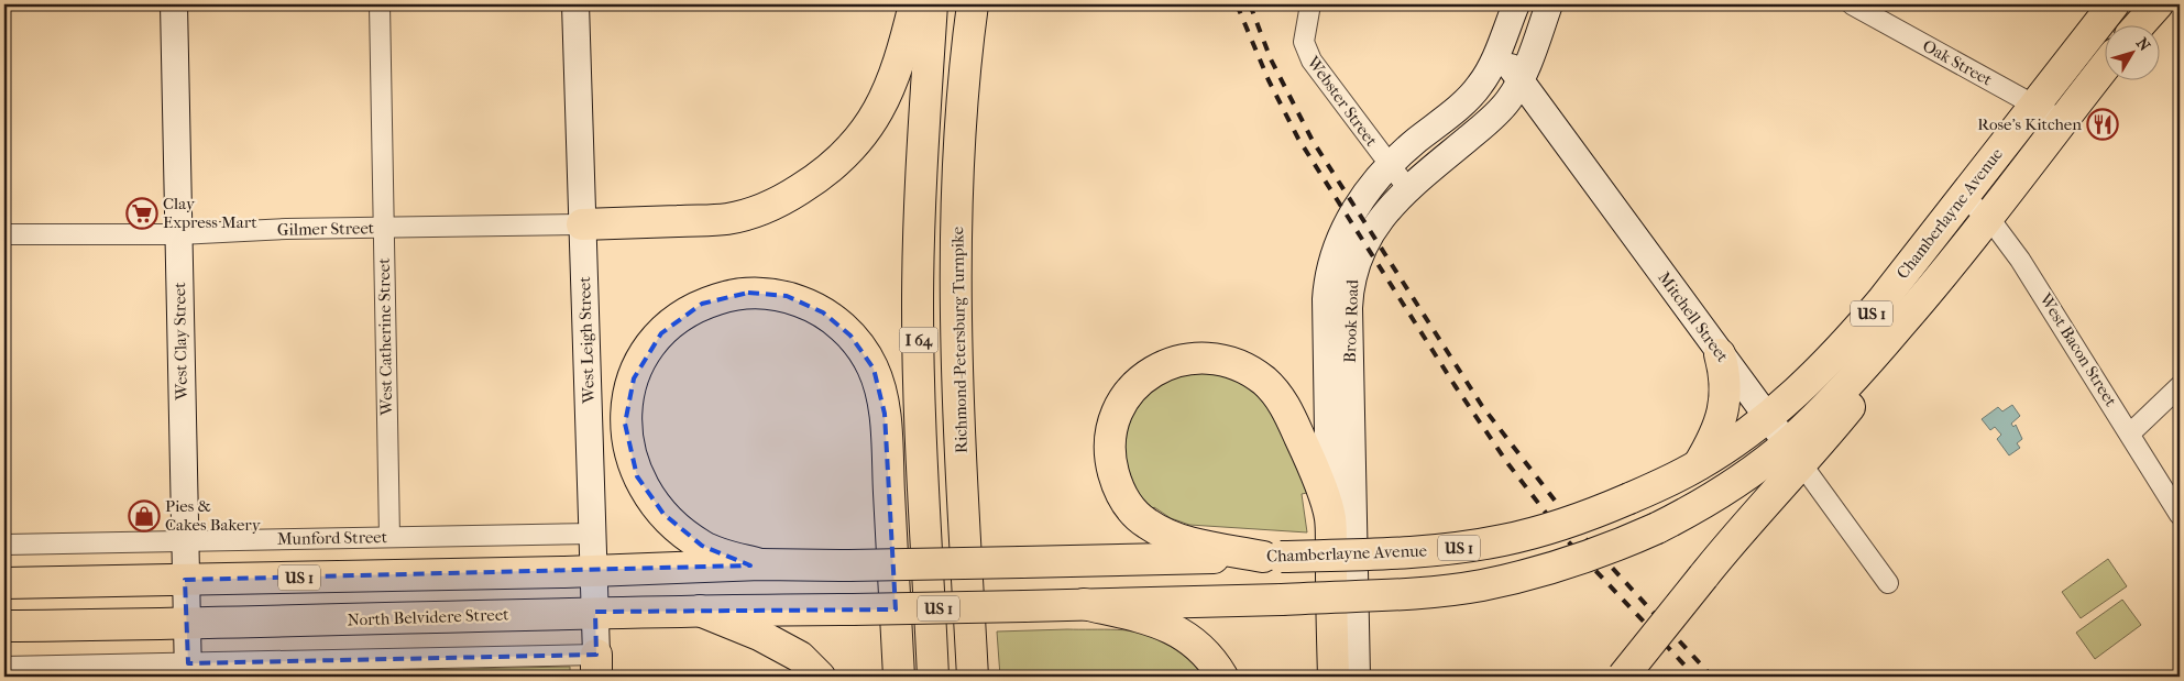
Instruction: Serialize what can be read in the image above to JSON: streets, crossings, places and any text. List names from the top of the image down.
{
  "streets": {
    "main road": [
      "Chamberlayne Avenue",
      "US 1",
      "Mitchell Street",
      "Brook Road",
      "West Leigh Street",
      "I 64",
      "Richmond-Petersburg Turnpike",
      "West Clay Street",
      "North Belvidere Street"
    ],
    "street": [
      "Oak Street",
      "Webster Street",
      "Gilmer Street",
      "West Catherine Street",
      "West Bacon Street",
      "Munford Street"
    ]
  },
  "crossings": [
    ["Oak Street", "Chamberlayne Avenue"],
    ["Webster Street", "Brook Road"],
    ["Chamberlayne Avenue", "US 1"],
    ["Chamberlayne Avenue", "Mitchell Street"],
    ["Chamberlayne Avenue", "West Bacon Street"],
    ["Chamberlayne Avenue", "North Belvidere Street"],
    ["Gilmer Street", "West Catherine Street"],
    ["Gilmer Street", "West Leigh Street"],
    ["Gilmer Street", "West Clay Street"],
    ["US 1", "West Leigh Street"],
    ["US 1", "West Clay Street"],
    ["Mitchell Street", "Brook Road"],
    ["West Catherine Street", "Munford Street"],
    ["West Leigh Street", "Munford Street"],
    ["West Leigh Street", "North Belvidere Street"],
    ["West Clay Street", "Munford Street"],
    ["West Clay Street", "North Belvidere Street"]
  ],
  "places": {
    "restaurant": ["Rose's Kitchen"],
    "supermarket": ["Clay Express Mart"],
    "shop": ["Pies & Cakes Bakery"]
  },
  "north": "top right"
}
